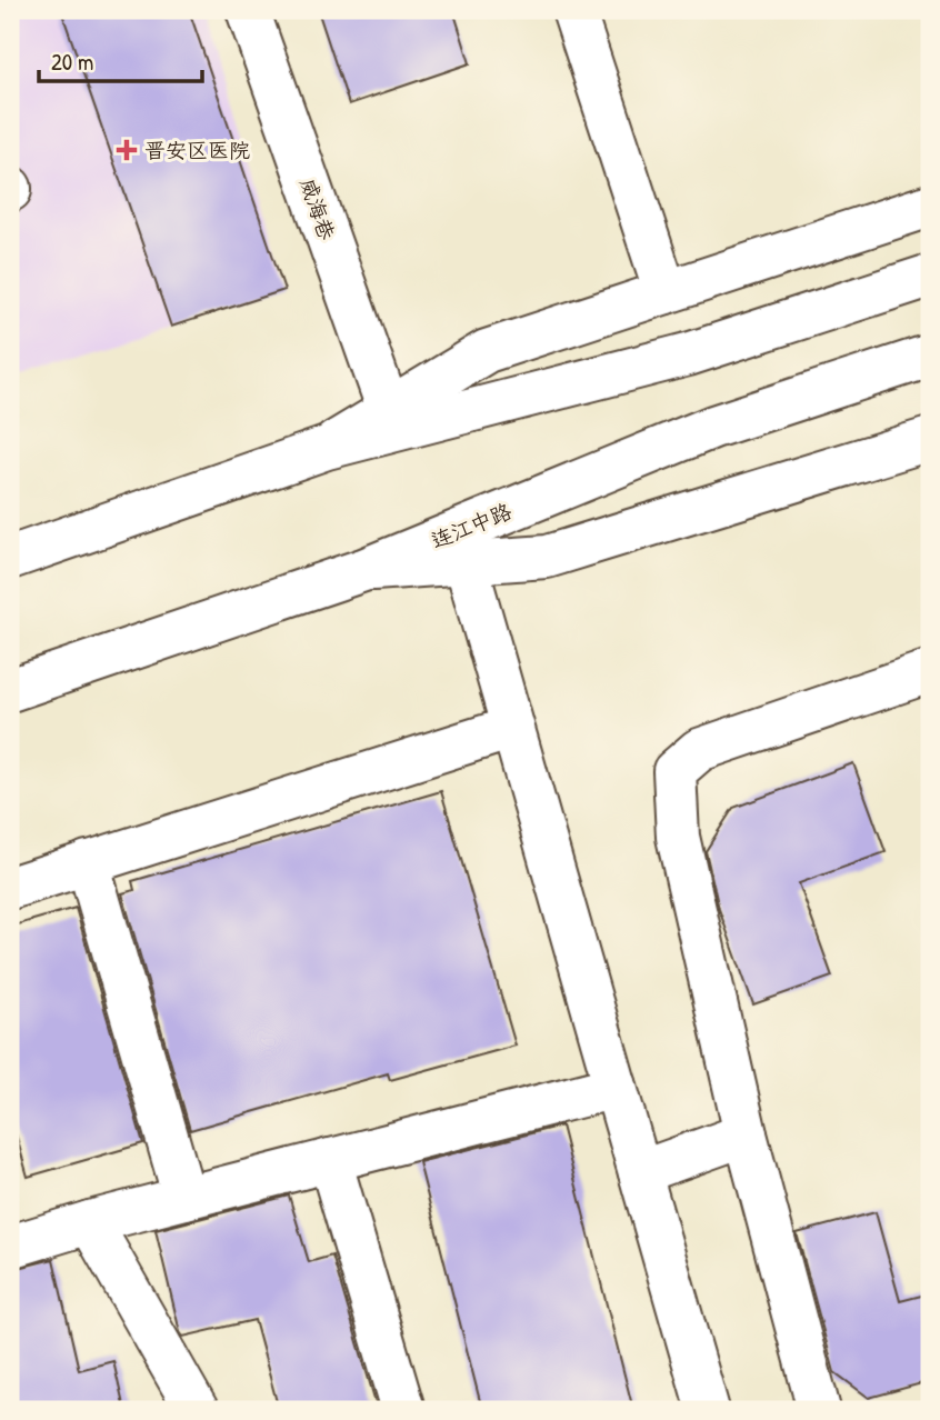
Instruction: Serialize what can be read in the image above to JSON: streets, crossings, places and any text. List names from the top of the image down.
{
  "streets": {
    "main road": ["威海巷", "连江中路"]
  },
  "places": {
    "health": ["晋安区医院"]
  },
  "scale_bar": "20 m"
}
